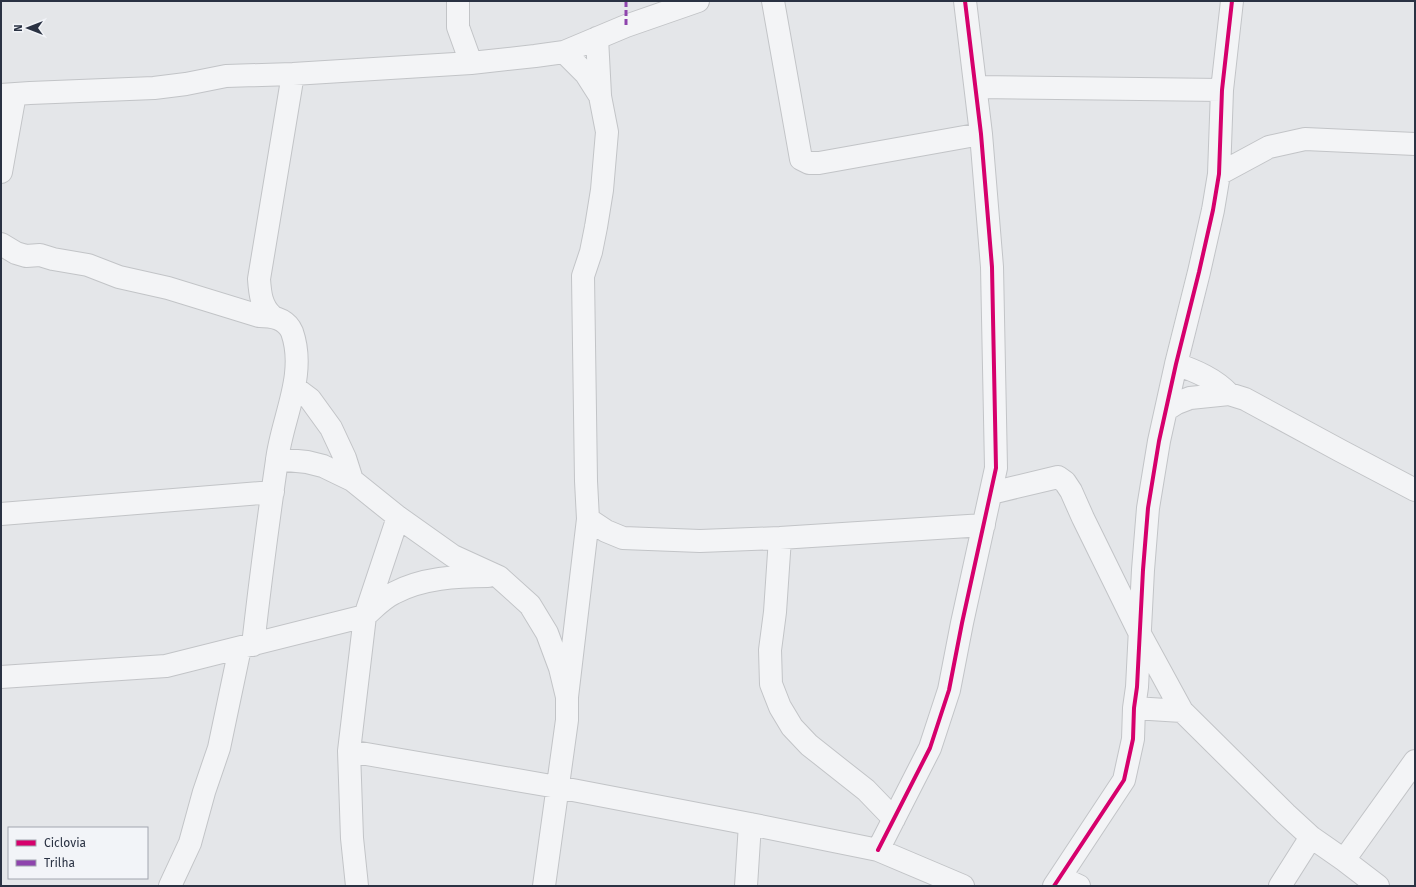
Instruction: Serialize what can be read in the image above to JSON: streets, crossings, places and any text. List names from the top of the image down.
{
  "legend": ["Ciclovia", "Trilha"],
  "north": "left"
}
